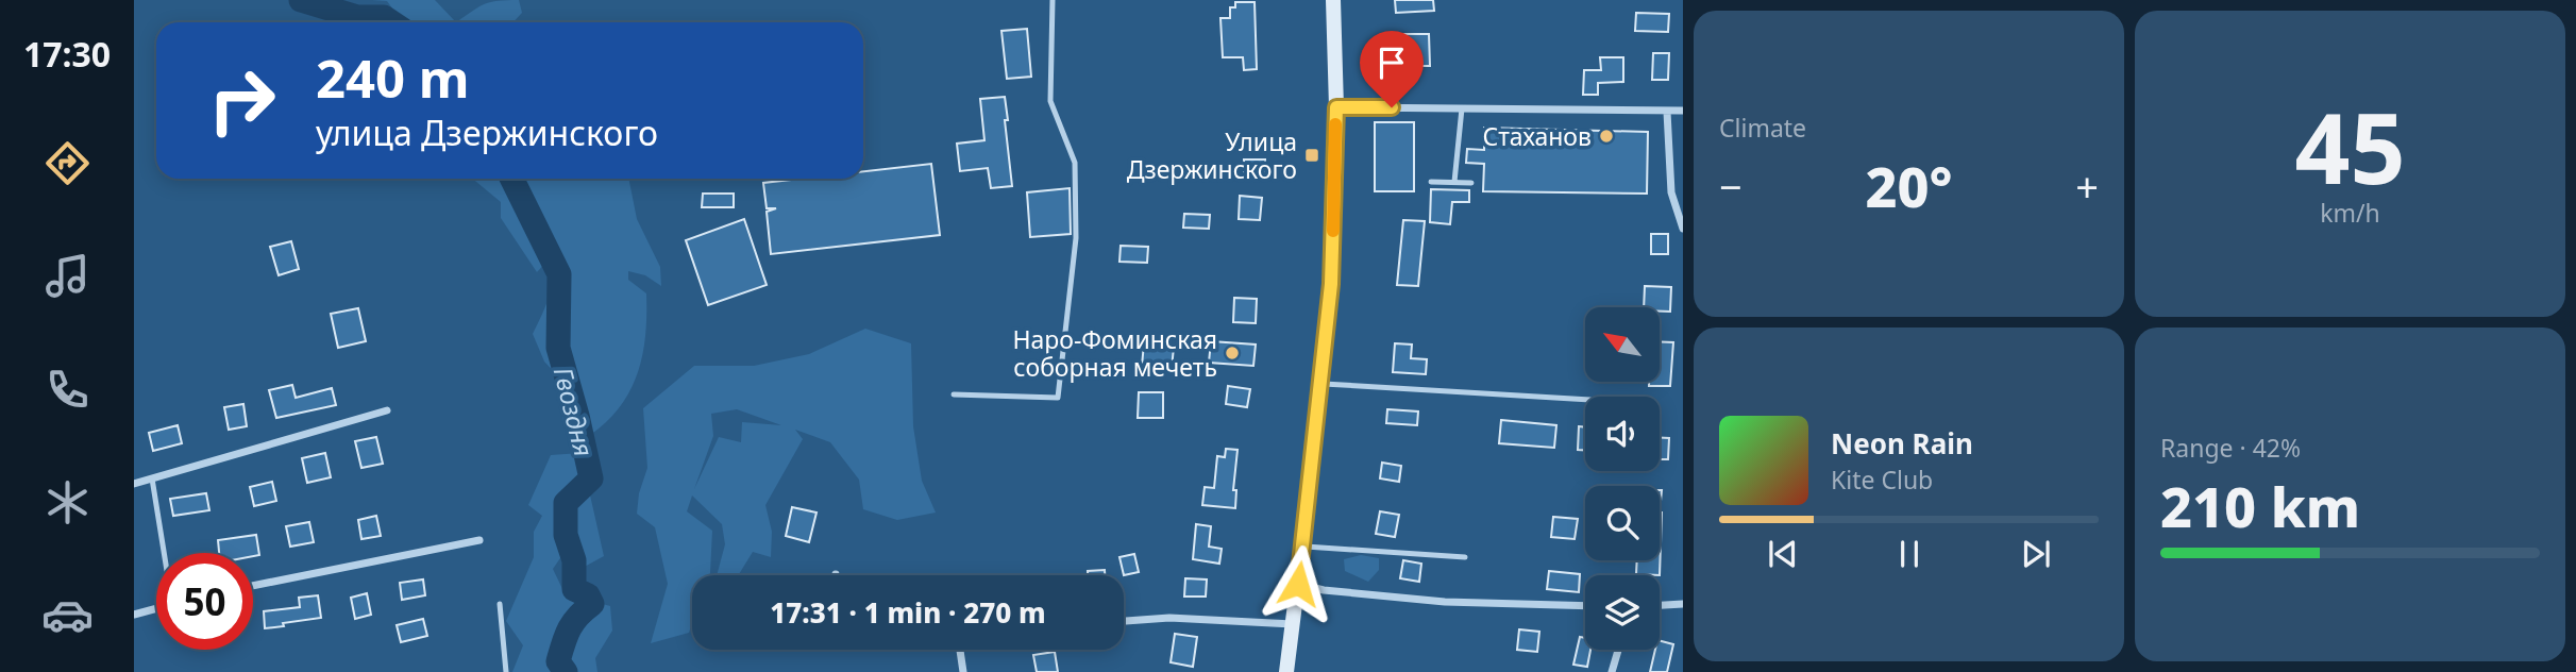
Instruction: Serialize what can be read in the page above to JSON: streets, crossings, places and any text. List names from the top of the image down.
{
  "water": ["Гвоздня"],
  "places": {
    "other": ["Стаханов", "Наро-Фоминская соборная мечеть"],
    "transit": ["Улица Дзержинского"]
  },
  "north": "top left",
  "page": {
    "tabs": "17:30",
    "tile": [
      "Climate",
      ["45", "km/h"],
      ["Range · 42%", "210 km"]
    ],
    "turn": ["240 m", "улица Дзержинского"],
    "heat": ["−", "20°", "+"],
    "song": ["Neon Rain", "Kite Club"],
    "limit": "50",
    "trip": "17:31 · 1 min · 270 m"
  }
}
